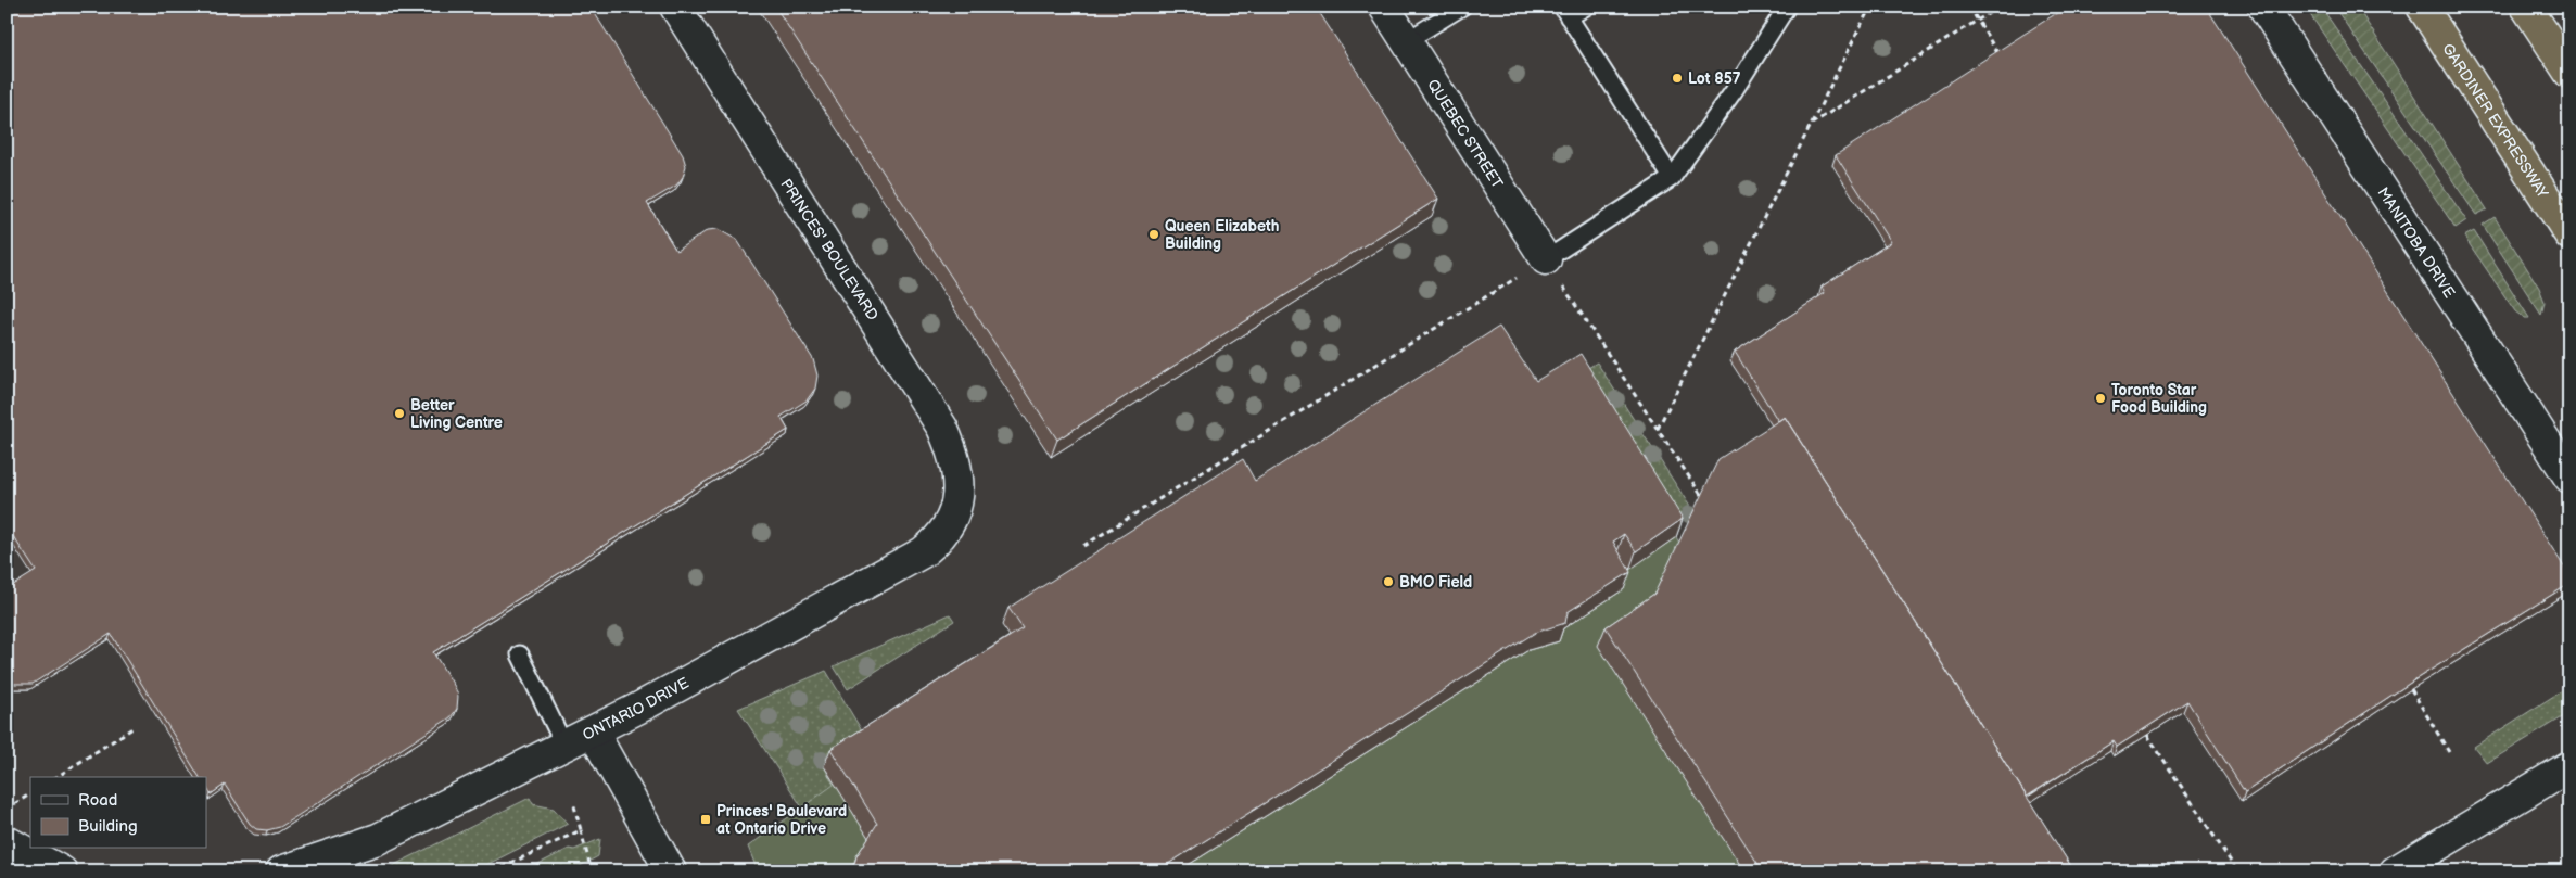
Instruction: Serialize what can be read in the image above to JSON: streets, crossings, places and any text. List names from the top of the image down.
{
  "streets": {
    "highway": ["GARDINER EXPRESSWAY"],
    "street": [
      "QUEBEC STREET",
      "MANITOBA DRIVE",
      "PRINCES' BOULEVARD",
      "ONTARIO DRIVE"
    ]
  },
  "crossings": [
    ["PRINCES' BOULEVARD", "ONTARIO DRIVE"]
  ],
  "places": {
    "other": [
      "Lot 857",
      "Queen Elizabeth Building",
      "Toronto Star Food Building",
      "Better Living Centre",
      "BMO Field"
    ],
    "transit": ["Princes' Boulevard at Ontario Drive"]
  },
  "legend": ["Road", "Building"]
}
